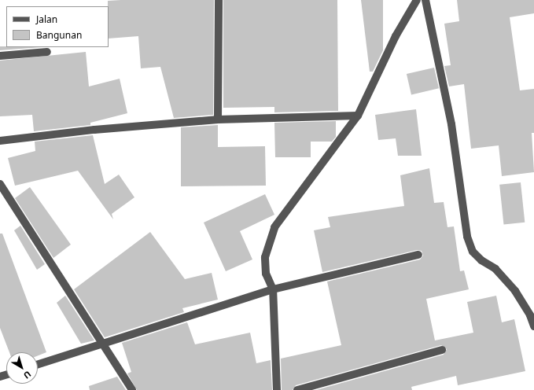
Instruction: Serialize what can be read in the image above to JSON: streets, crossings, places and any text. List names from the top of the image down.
{
  "legend": ["Jalan", "Bangunan"],
  "north": "bottom right"
}
